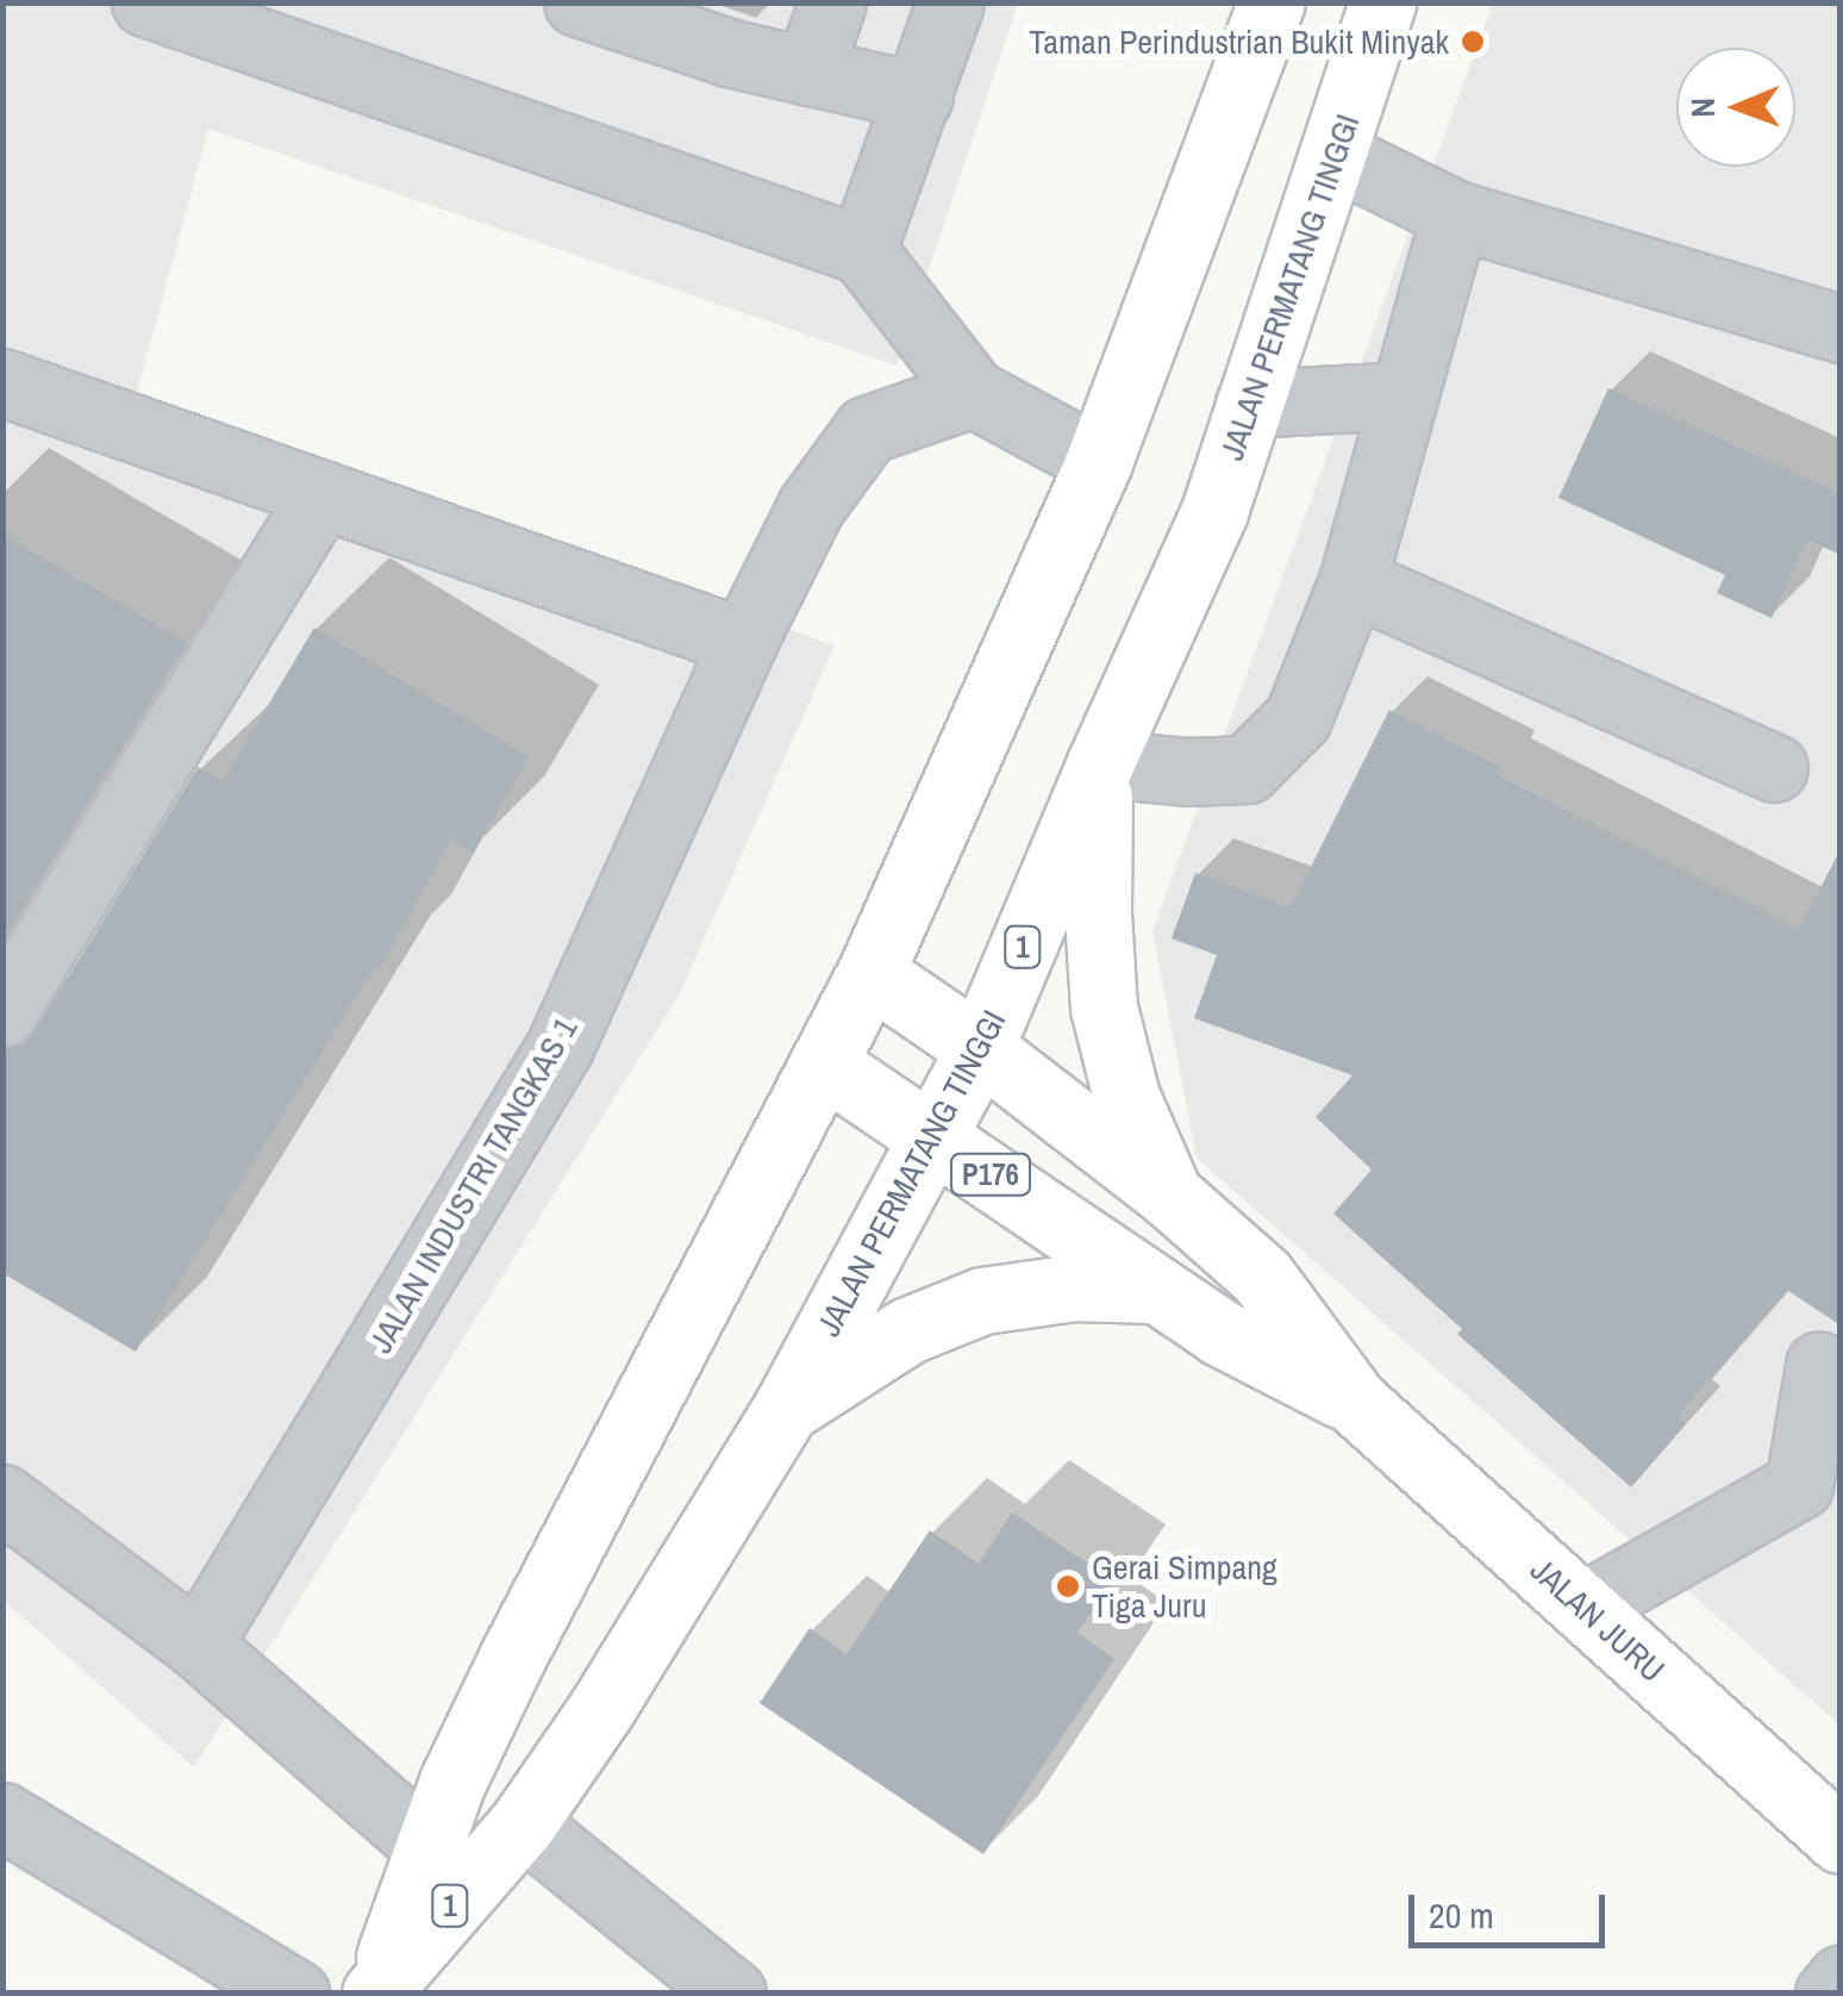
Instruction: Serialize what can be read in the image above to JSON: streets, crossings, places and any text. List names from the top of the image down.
{
  "streets": {
    "main road": [
      "JALAN PERMATANG TINGGI",
      "1",
      "P176",
      "JALAN JURU"
    ],
    "street": ["JALAN INDUSTRI TANGKAS 1"]
  },
  "crossings": [
    ["JALAN PERMATANG TINGGI", "JALAN JURU"]
  ],
  "places": ["Taman Perindustrian Bukit Minyak", "Gerai Simpang Tiga Juru"],
  "scale_bar": "20 m",
  "north": "left"
}
